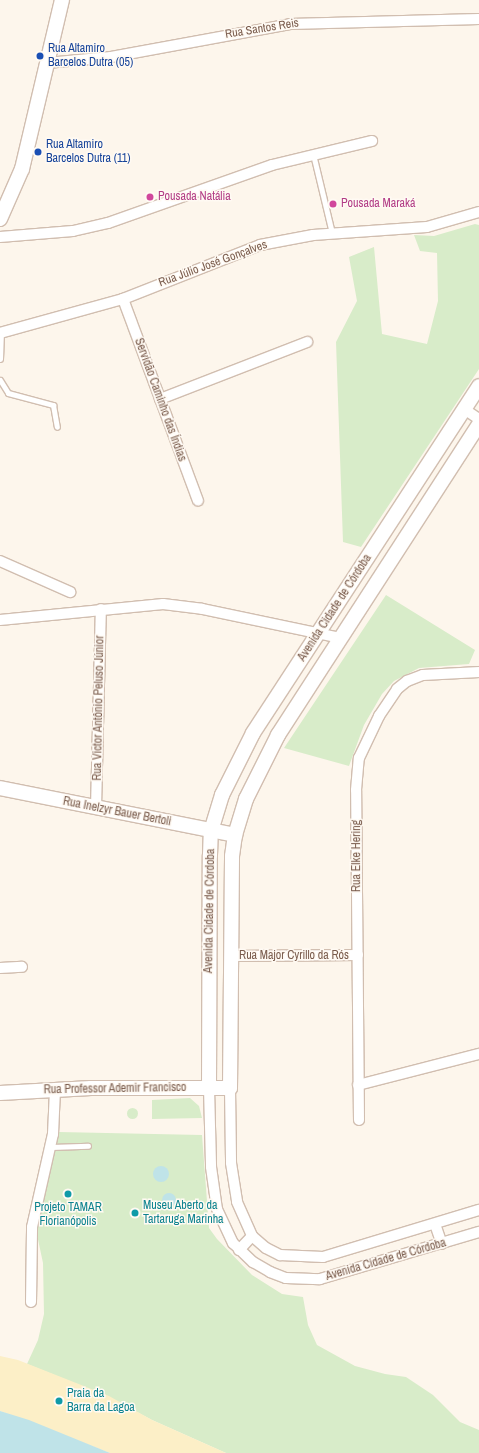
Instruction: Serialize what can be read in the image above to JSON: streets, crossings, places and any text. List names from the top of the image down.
{
  "streets": {
    "street": [
      "Rua Santos Reis",
      "Rua Júlio José Gonçalves",
      "Servidão Caminho das Índias",
      "Avenida Cidade de Córdoba",
      "Rua Victor Antônio Peluso Júnior",
      "Rua Inelzyr Bauer Bertoli",
      "Rua Elke Hering",
      "Rua Major Cyrillo da Rós",
      "Rua Professor Ademir Francisco"
    ]
  },
  "crossings": [
    ["Rua Júlio José Gonçalves", "Servidão Caminho das Índias"],
    ["Avenida Cidade de Córdoba", "Rua Inelzyr Bauer Bertoli"],
    ["Avenida Cidade de Córdoba", "Rua Major Cyrillo da Rós"],
    ["Avenida Cidade de Córdoba", "Rua Professor Ademir Francisco"],
    ["Rua Victor Antônio Peluso Júnior", "Rua Inelzyr Bauer Bertoli"],
    ["Rua Elke Hering", "Rua Major Cyrillo da Rós"]
  ],
  "places": [
    "Rua Altamiro Barcelos Dutra (05)",
    "Rua Altamiro Barcelos Dutra (11)",
    "Pousada Natália",
    "Pousada Maraká",
    "Projeto TAMAR Florianópolis",
    "Museu Aberto da Tartaruga Marinha",
    "Praia da Barra da Lagoa"
  ]
}
